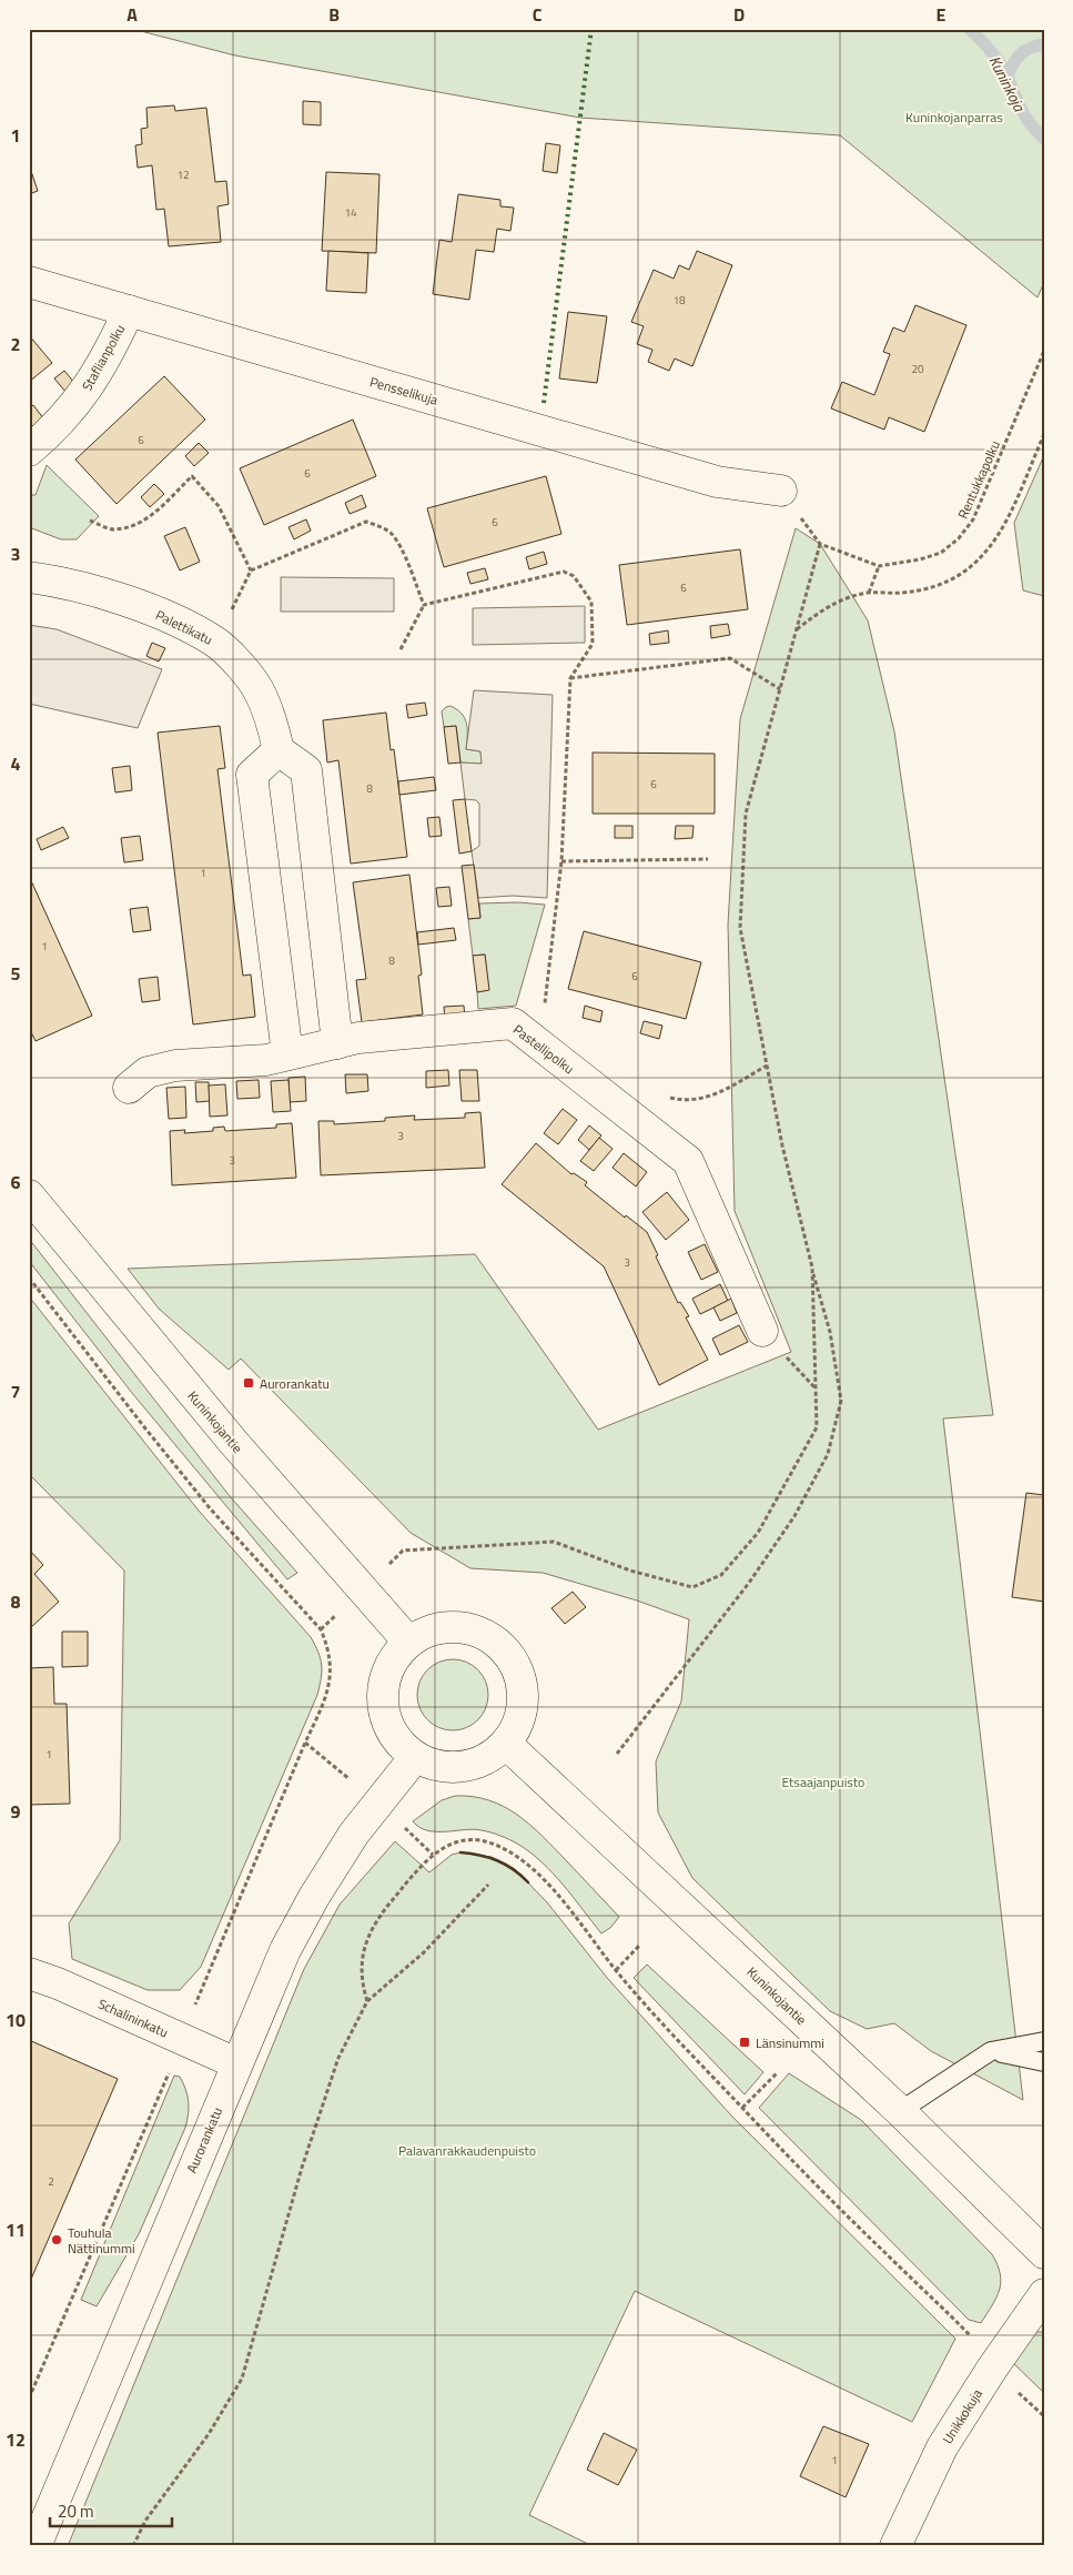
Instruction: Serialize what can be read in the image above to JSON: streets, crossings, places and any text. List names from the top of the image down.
{
  "streets": {
    "street": [
      "Staflianpolku",
      "Pensselikuja",
      "Palettikatu",
      "Pastellipolku",
      "Kuninkojantie",
      "Schalininkatu",
      "Aurorankatu",
      "Unikkokuja"
    ],
    "path": ["Rentukkapolku"]
  },
  "crossings": [
    ["Staflianpolku", "Pensselikuja"],
    ["Pensselikuja", "Rentukkapolku"],
    ["Kuninkojantie", "Aurorankatu"],
    ["Schalininkatu", "Aurorankatu"]
  ],
  "water": ["Kuninkoja"],
  "parks": ["Kuninkojanparras", "Etsaajanpuisto", "Palavanrakkaudenpuisto"],
  "places": {
    "transit": ["Aurorankatu", "Länsinummi"],
    "other": ["Touhula Nättinummi"]
  },
  "house_numbers": [
    "12",
    "14",
    "18",
    "20",
    "6",
    "6",
    "6",
    "6",
    "6",
    "8",
    "1",
    "1",
    "8",
    "6",
    "3",
    "3",
    "3",
    "1",
    "2",
    "1"
  ],
  "scale_bar": "20 m",
  "grid": {
    "columns": [
      "A",
      "B",
      "C",
      "D",
      "E"
    ],
    "rows": [
      "1",
      "2",
      "3",
      "4",
      "5",
      "6",
      "7",
      "8",
      "9",
      "10",
      "11",
      "12"
    ]
  }
}
